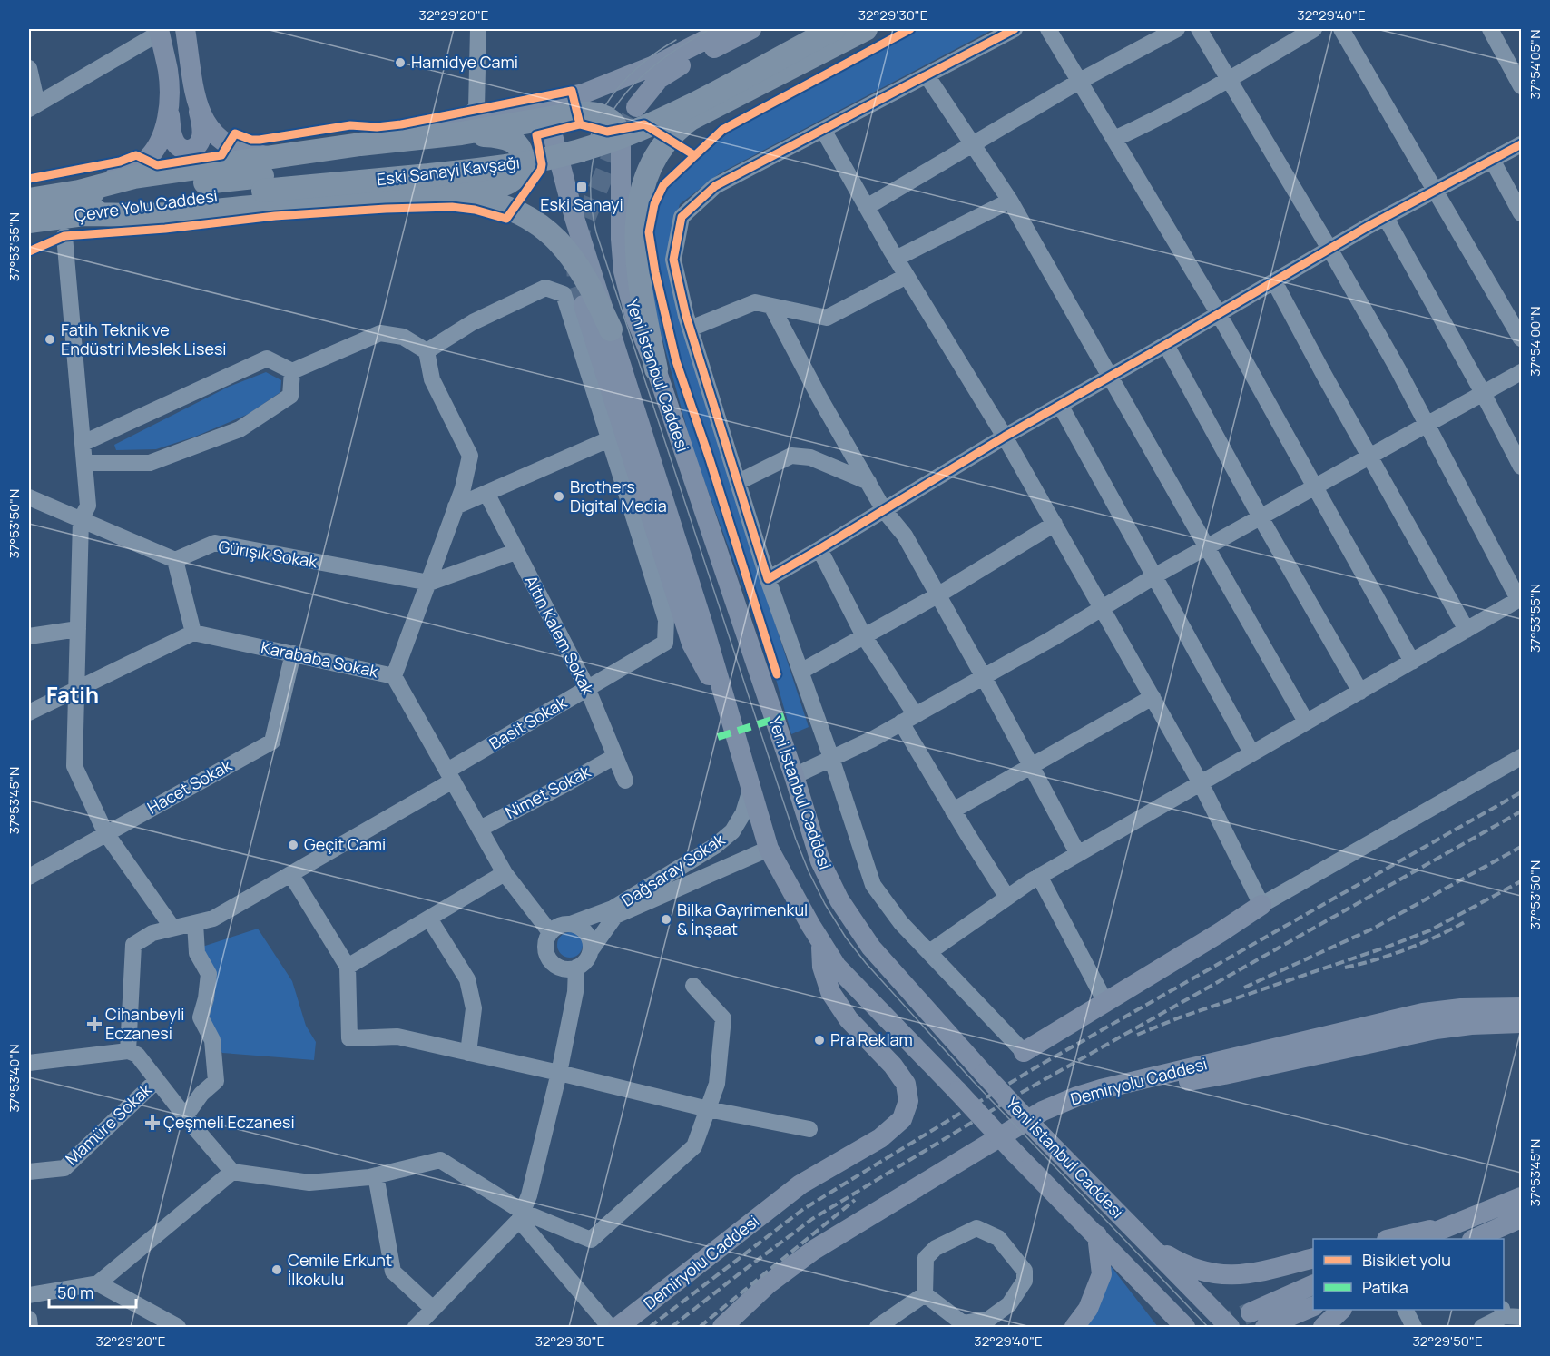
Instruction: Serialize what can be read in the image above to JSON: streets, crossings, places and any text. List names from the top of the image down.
{
  "streets": {
    "highway": ["Eski Sanayi Kavşağı", "Çevre Yolu Caddesi"],
    "main road": ["Yeni İstanbul Caddesi", "Demiryolu Caddesi"],
    "street": [
      "Gürışık Sokak",
      "Altın Kalem Sokak",
      "Karababa Sokak",
      "Basit Sokak",
      "Hacet Sokak",
      "Nimet Sokak",
      "Dağsaray Sokak",
      "Mamüre Sokak"
    ]
  },
  "crossings": [
    ["Eski Sanayi Kavşağı", "Çevre Yolu Caddesi"],
    ["Yeni İstanbul Caddesi", "Dağsaray Sokak"],
    ["Yeni İstanbul Caddesi", "Demiryolu Caddesi"],
    ["Altın Kalem Sokak", "Basit Sokak"],
    ["Altın Kalem Sokak", "Nimet Sokak"],
    ["Karababa Sokak", "Basit Sokak"],
    ["Karababa Sokak", "Hacet Sokak"],
    ["Karababa Sokak", "Nimet Sokak"],
    ["Karababa Sokak", "Dağsaray Sokak"]
  ],
  "districts": ["Fatih"],
  "places": {
    "other": [
      "Hamidye Cami",
      "Fatih Teknik ve Endüstri Meslek Lisesi",
      "Brothers Digital Media",
      "Geçit Cami",
      "Bilka Gayrimenkul & İnşaat",
      "Pra Reklam",
      "Cemile Erkunt İlkokulu"
    ],
    "transit": ["Eski Sanayi"],
    "health": ["Cihanbeyli Eczanesi", "Çeşmeli Eczanesi"]
  },
  "legend": ["Bisiklet yolu", "Patika"],
  "scale_bar": "50 m",
  "coordinates": [
    "32°29'20\"E",
    "32°29'30\"E",
    "32°29'40\"E",
    "37°54'05\"N",
    "37°53'55\"N",
    "37°54'00\"N",
    "37°53'50\"N",
    "37°53'45\"N",
    "37°53'40\"N",
    "32°29'50\"E"
  ]
}
